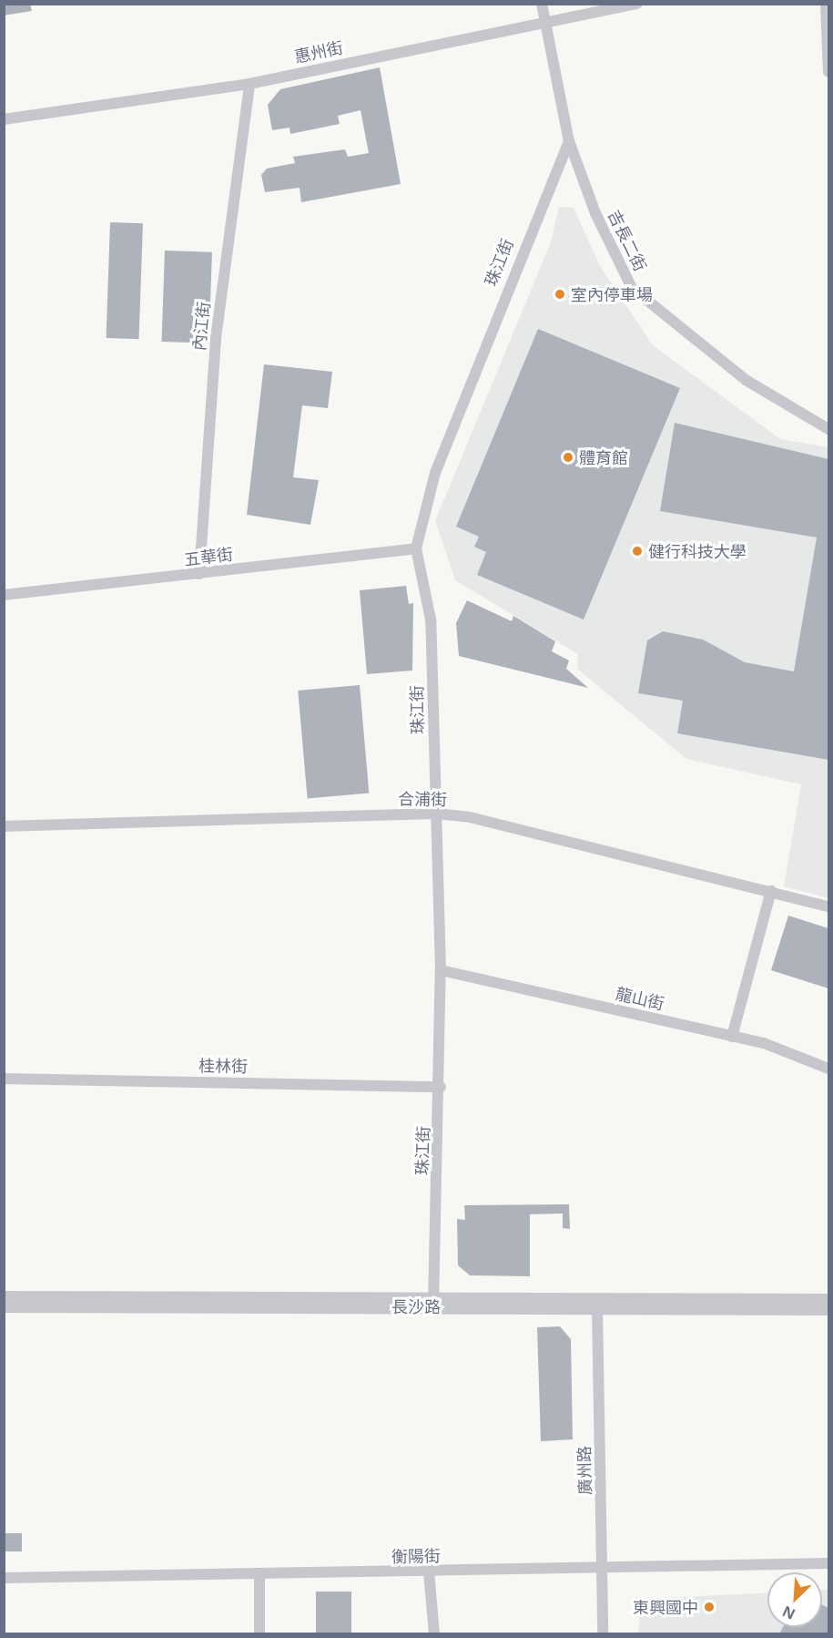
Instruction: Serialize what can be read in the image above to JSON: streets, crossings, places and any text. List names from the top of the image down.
{
  "streets": {
    "street": ["長沙路"],
    "lane": [
      "惠州街",
      "吉長二街",
      "珠江街",
      "內江街",
      "五華街",
      "合浦街",
      "龍山街",
      "桂林街",
      "廣州路",
      "衡陽街"
    ]
  },
  "crossings": [
    ["惠州街", "吉長二街"],
    ["惠州街", "內江街"],
    ["吉長二街", "珠江街"],
    ["珠江街", "五華街"],
    ["珠江街", "合浦街"],
    ["珠江街", "龍山街"],
    ["珠江街", "桂林街"],
    ["珠江街", "長沙路"],
    ["內江街", "五華街"],
    ["長沙路", "廣州路"],
    ["廣州路", "衡陽街"]
  ],
  "places": [
    "室內停車場",
    "體育館",
    "健行科技大學",
    "東興國中"
  ],
  "north": "bottom left"
}
